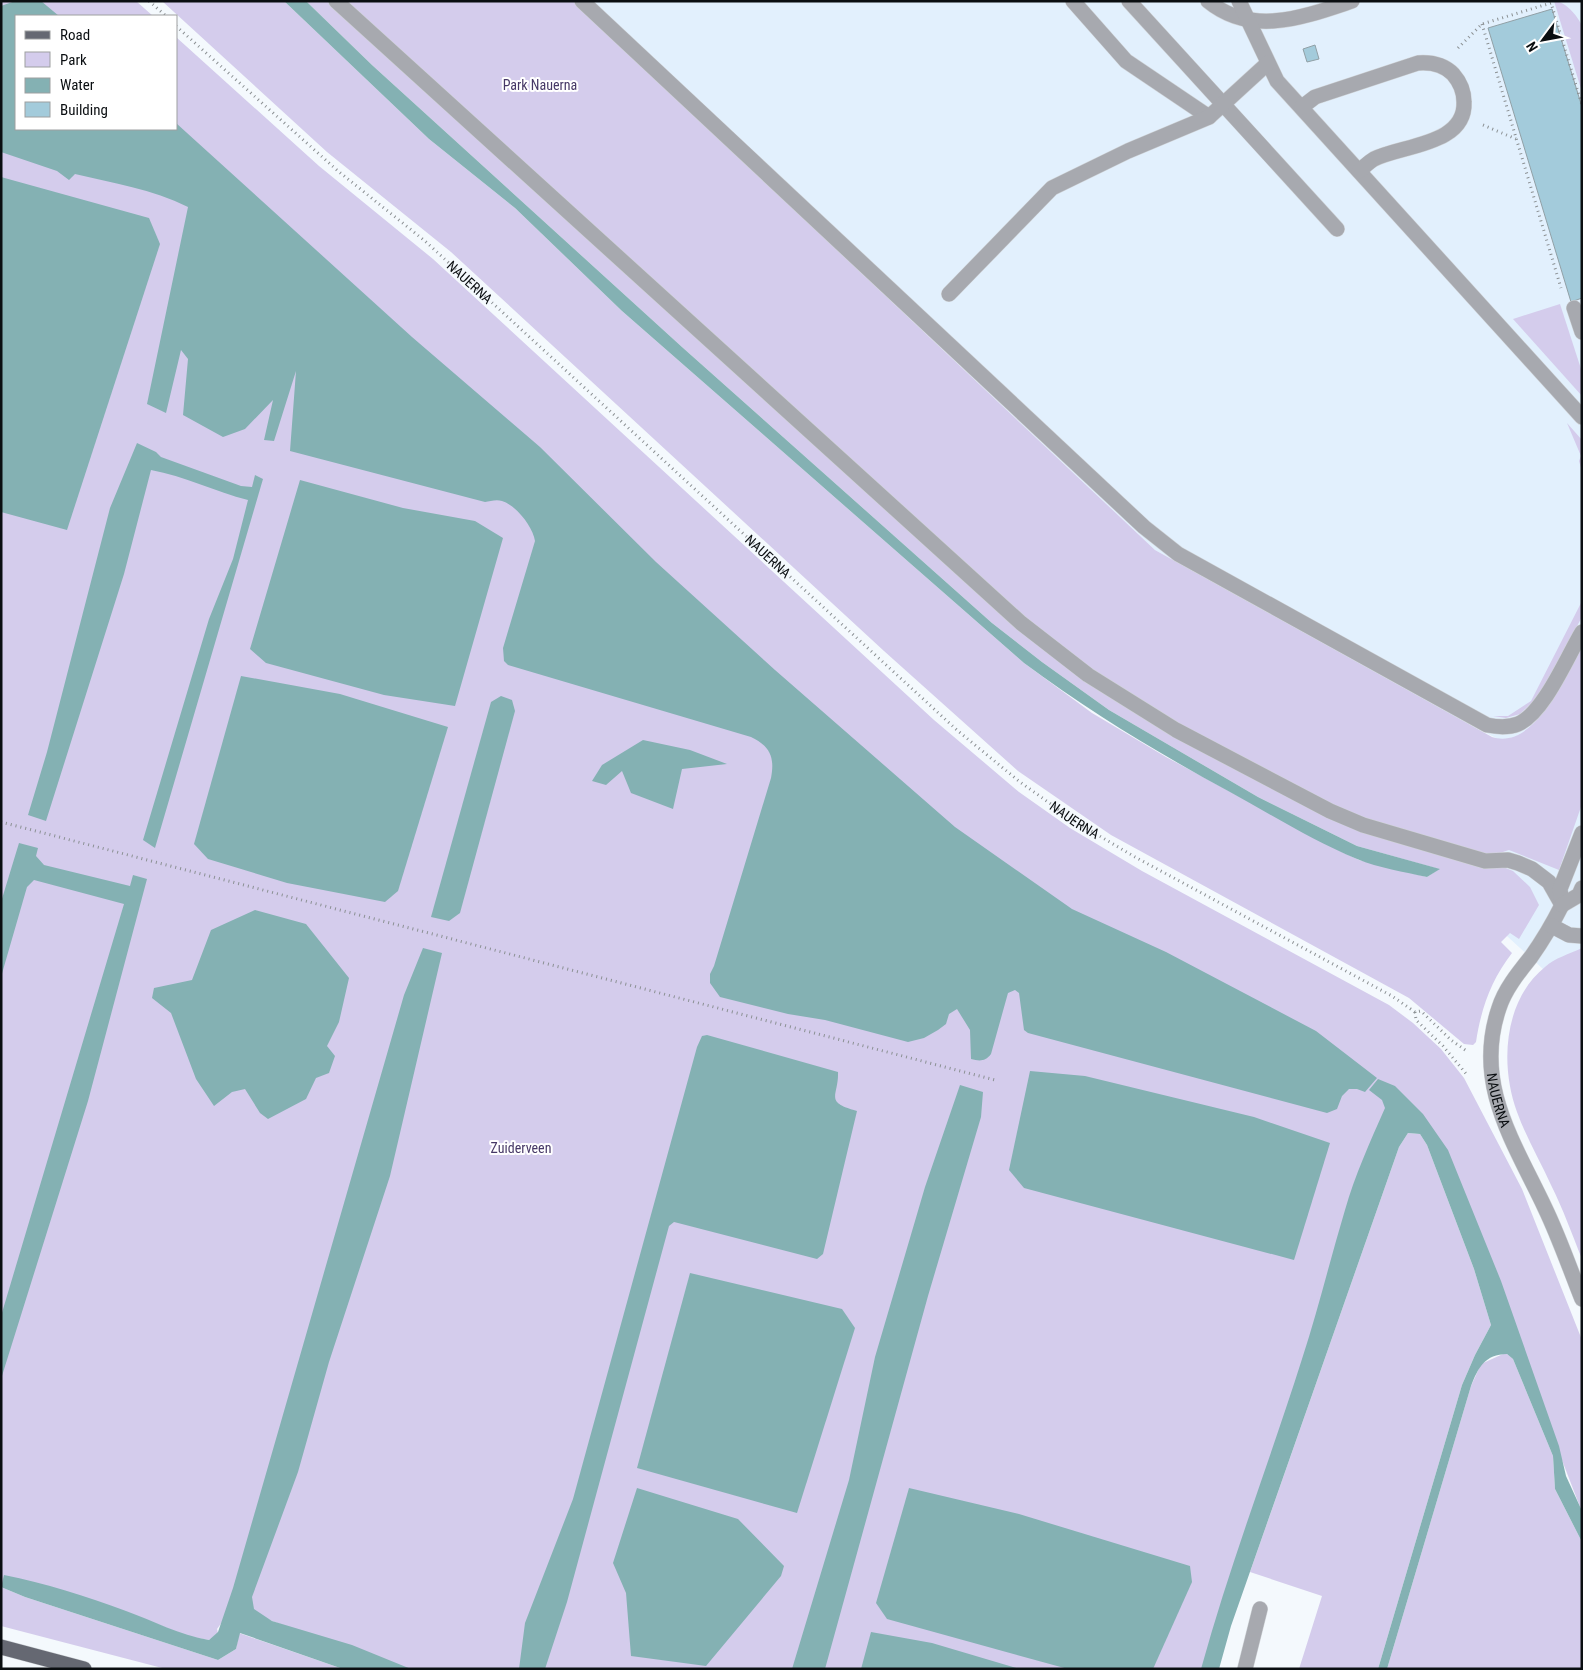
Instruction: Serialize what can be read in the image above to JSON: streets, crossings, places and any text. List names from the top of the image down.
{
  "streets": {
    "street": ["NAUERNA"]
  },
  "parks": ["Park Nauerna", "Zuiderveen"],
  "legend": [
    "Road",
    "Park",
    "Water",
    "Building"
  ],
  "north": "bottom left"
}
